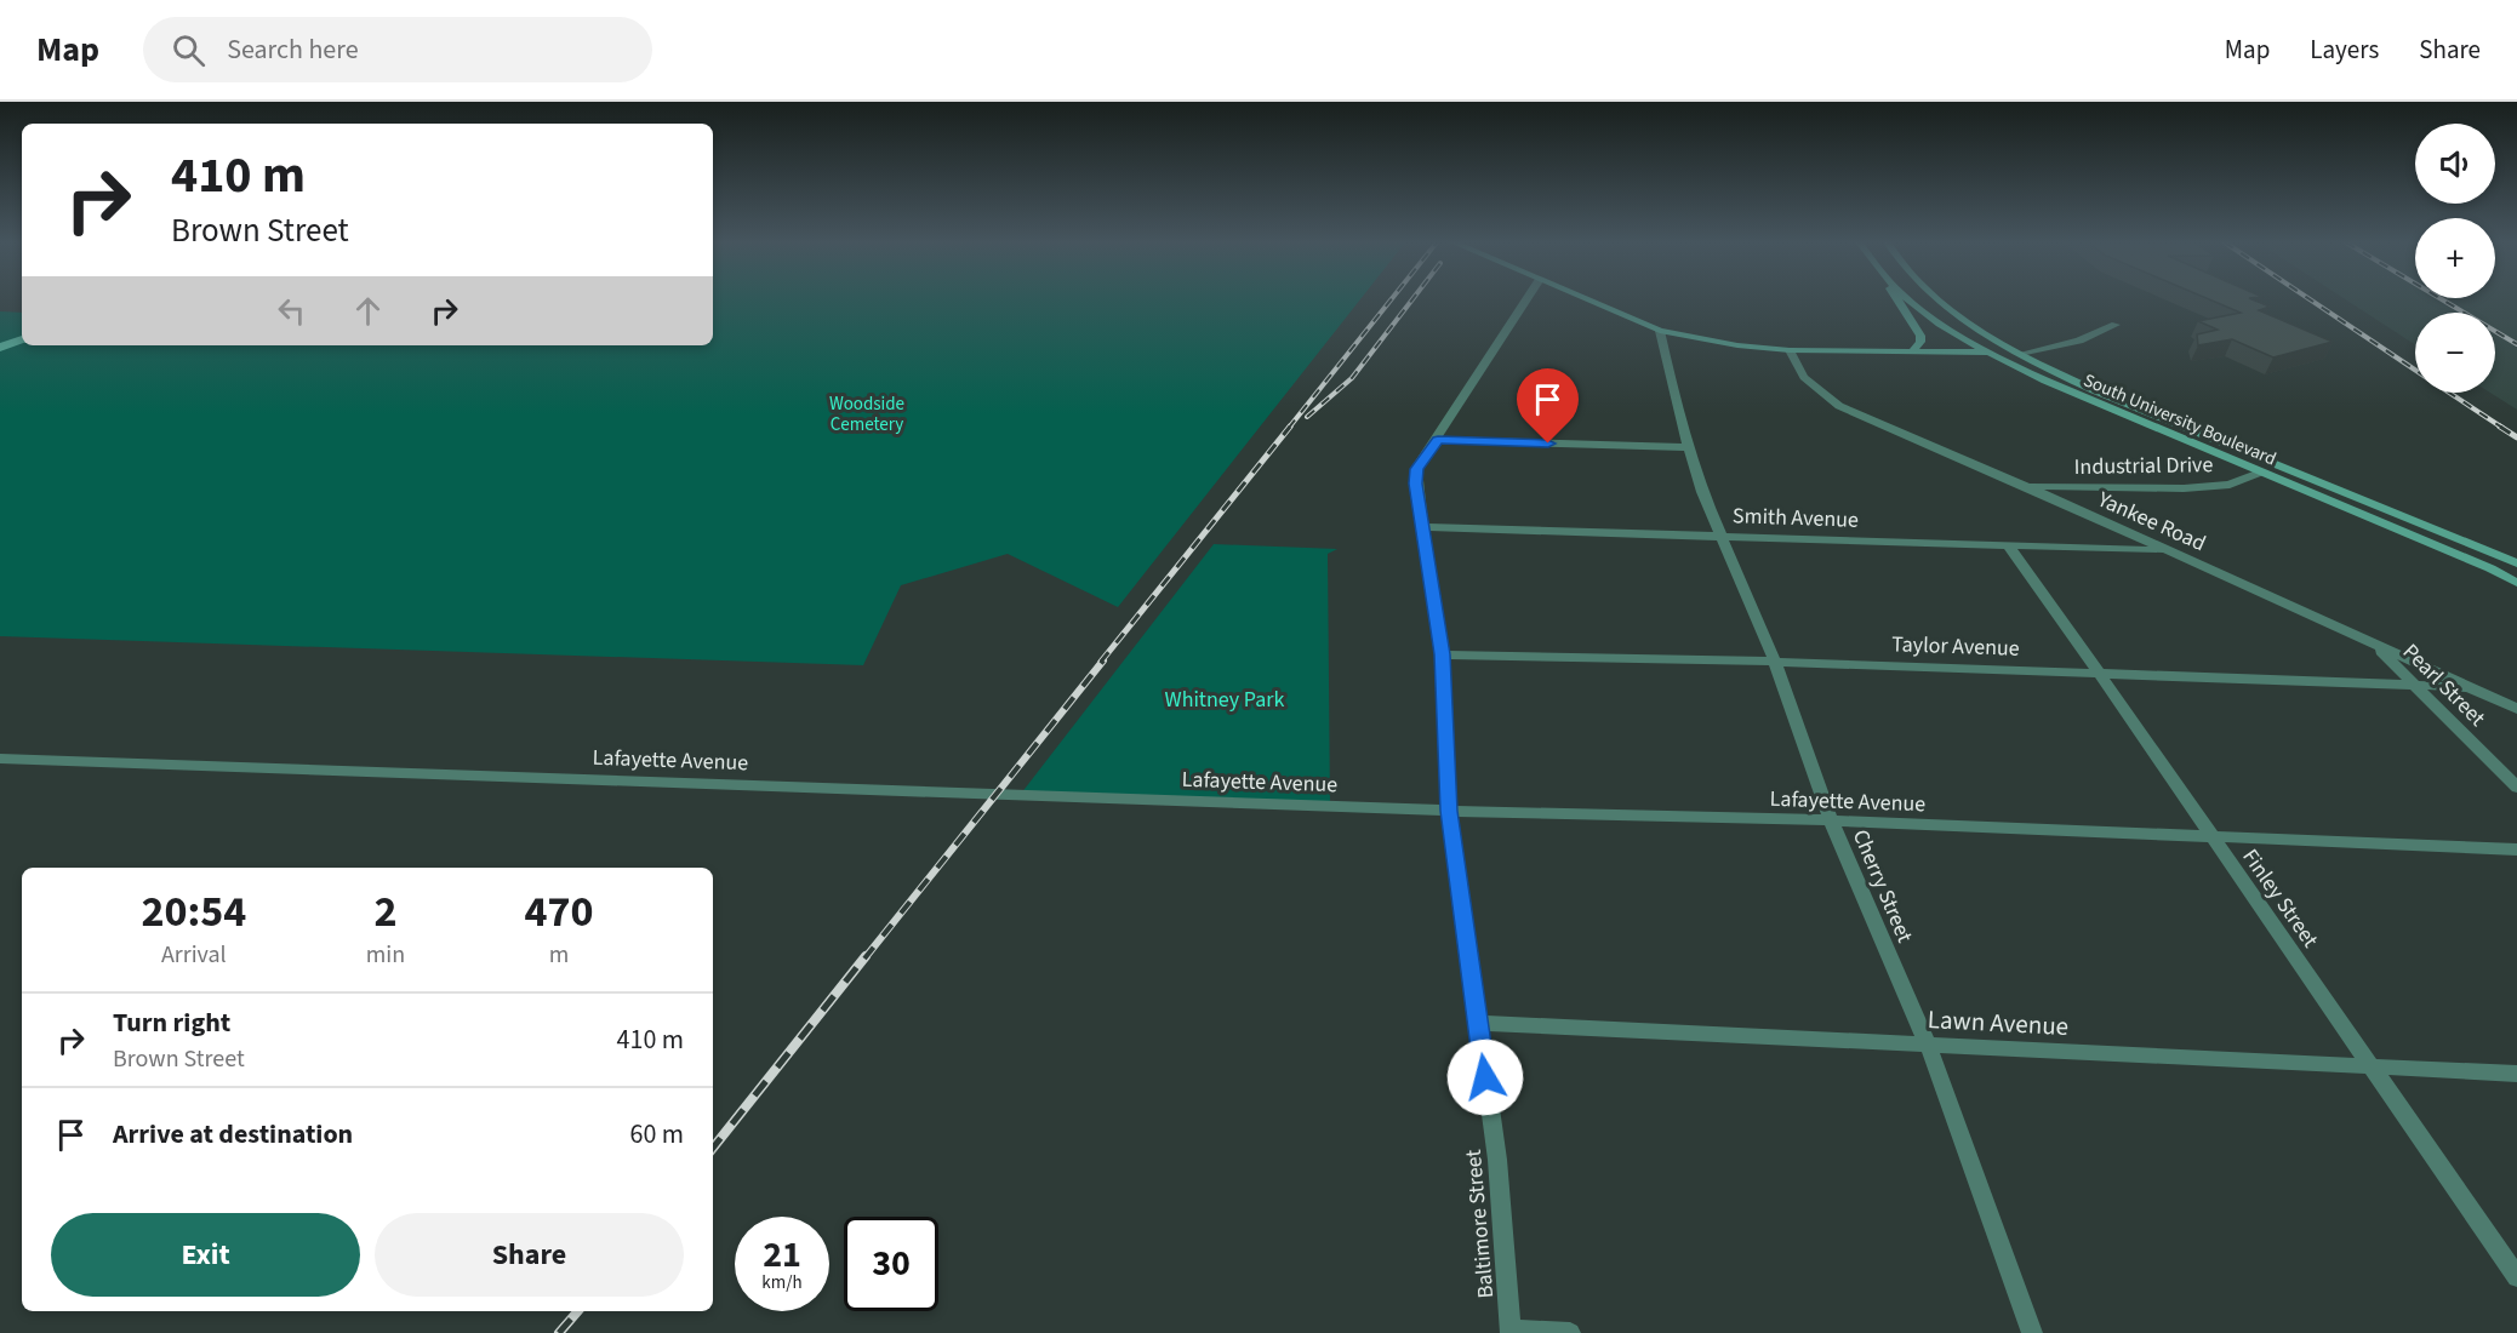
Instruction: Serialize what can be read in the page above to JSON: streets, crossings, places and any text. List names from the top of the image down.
{
  "streets": {
    "street": [
      "South University Boulevard",
      "Industrial Drive",
      "Smith Avenue",
      "Yankee Road",
      "Taylor Avenue",
      "Pearl Street",
      "Lafayette Avenue",
      "Cherry Street",
      "Finley Street",
      "Lawn Avenue",
      "Baltimore Street"
    ]
  },
  "crossings": [
    ["South University Boulevard", "Industrial Drive"],
    ["Industrial Drive", "Yankee Road"],
    ["Smith Avenue", "Yankee Road"],
    ["Smith Avenue", "Cherry Street"],
    ["Smith Avenue", "Finley Street"],
    ["Smith Avenue", "Baltimore Street"],
    ["Yankee Road", "Taylor Avenue"],
    ["Yankee Road", "Pearl Street"],
    ["Taylor Avenue", "Pearl Street"],
    ["Taylor Avenue", "Cherry Street"],
    ["Taylor Avenue", "Finley Street"],
    ["Taylor Avenue", "Baltimore Street"],
    ["Lafayette Avenue", "Cherry Street"],
    ["Lafayette Avenue", "Finley Street"],
    ["Lafayette Avenue", "Baltimore Street"],
    ["Cherry Street", "Lawn Avenue"],
    ["Finley Street", "Lawn Avenue"],
    ["Lawn Avenue", "Baltimore Street"]
  ],
  "parks": ["Woodside Cemetery", "Whitney Park"],
  "page": {
    "header": "Map",
    "search": "Search here",
    "nav": ["Map", "Layers", "Share"],
    "map_buttons": ["+", "−"],
    "turn": ["410 m", "Brown Street"],
    "eta": [
      "20:54",
      "Arrival",
      "2",
      "min",
      "470",
      "m"
    ],
    "list": [
      {
        "name": "Turn right",
        "note": "Brown Street",
        "value": "410 m"
      },
      {
        "name": "Arrive at destination",
        "value": "60 m"
      }
    ],
    "buttons": ["Exit", "Share"],
    "speed": "21 km/h",
    "limit": "30"
  }
}
